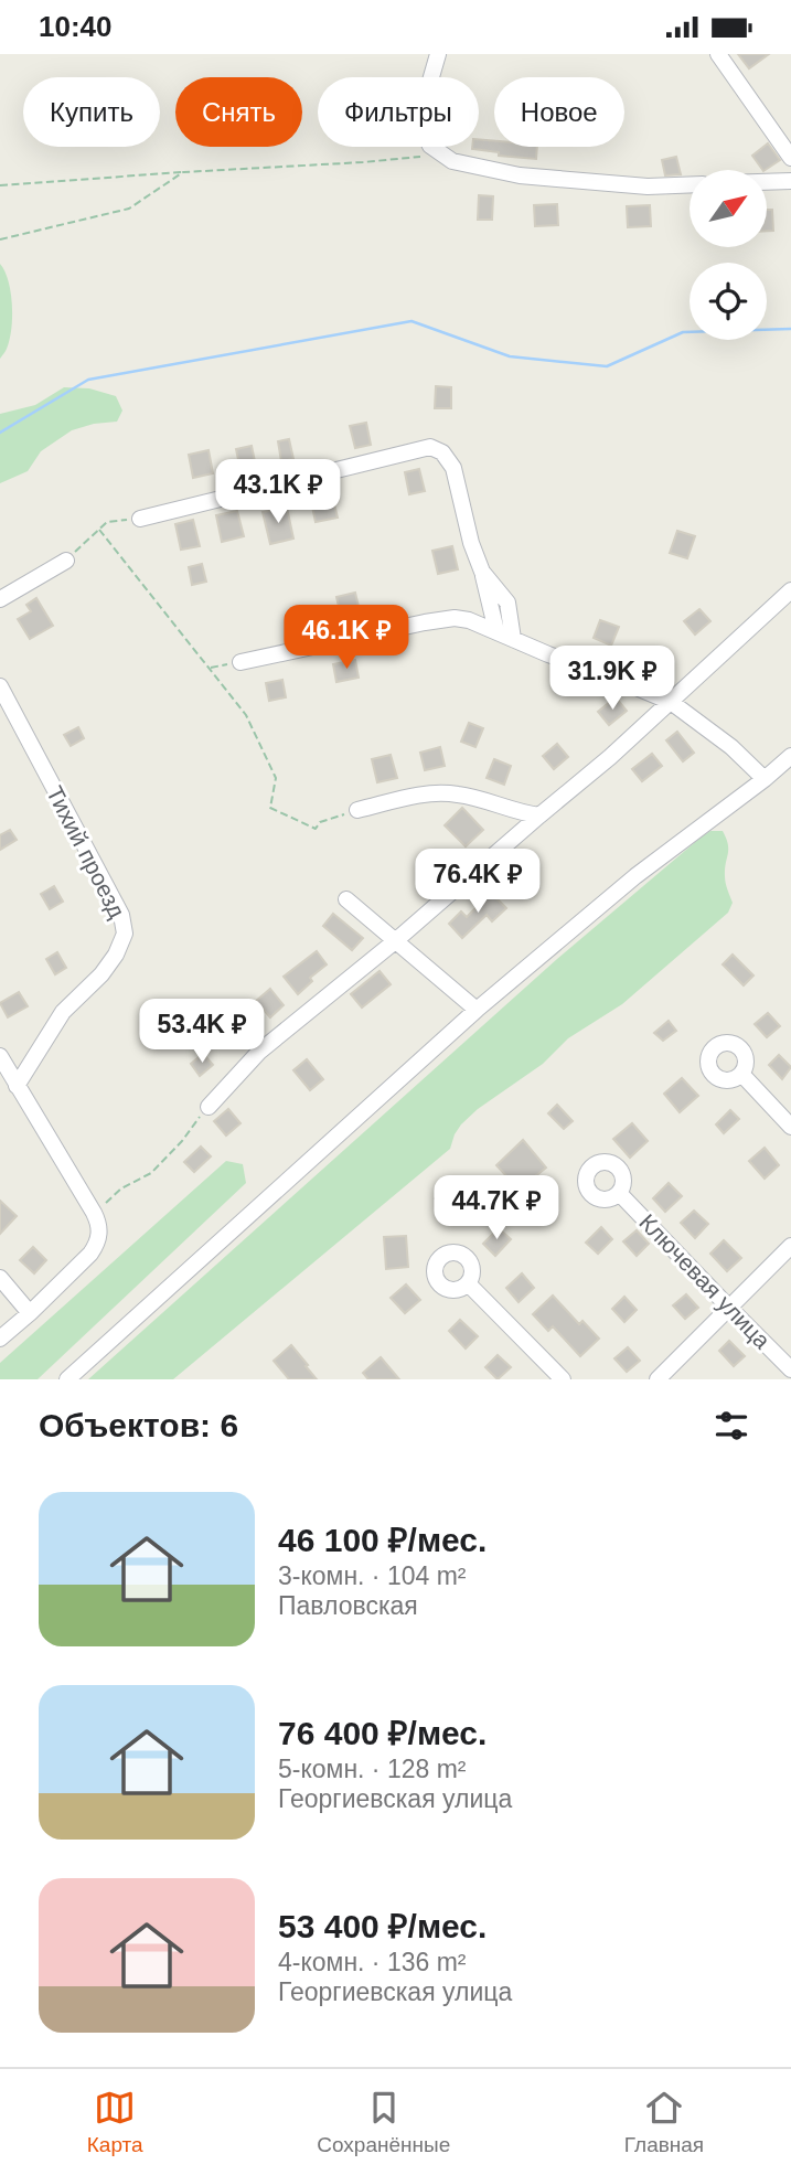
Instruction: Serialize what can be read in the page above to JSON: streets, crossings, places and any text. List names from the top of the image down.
{
  "streets": {
    "street": ["Тихий проезд", "Ключевая улица"]
  },
  "north": "top right",
  "page": {
    "status": "10:40",
    "chip": [
      "Купить",
      "Снять",
      "Фильтры",
      "Новое"
    ],
    "price": [
      "43.1K ₽",
      "46.1K ₽",
      "31.9K ₽",
      "76.4K ₽",
      "53.4K ₽",
      "44.7K ₽"
    ],
    "heading": "Объектов: 6",
    "list": [
      {
        "name": "46 100 ₽/мес.",
        "note": "3-комн. · 104 m² · Павловская"
      },
      {
        "name": "76 400 ₽/мес.",
        "note": "5-комн. · 128 m² · Георгиевская улица"
      },
      {
        "name": "53 400 ₽/мес.",
        "note": "4-комн. · 136 m² · Георгиевская улица"
      }
    ],
    "tabs": ["Карта", "Сохранённые", "Главная"]
  }
}
